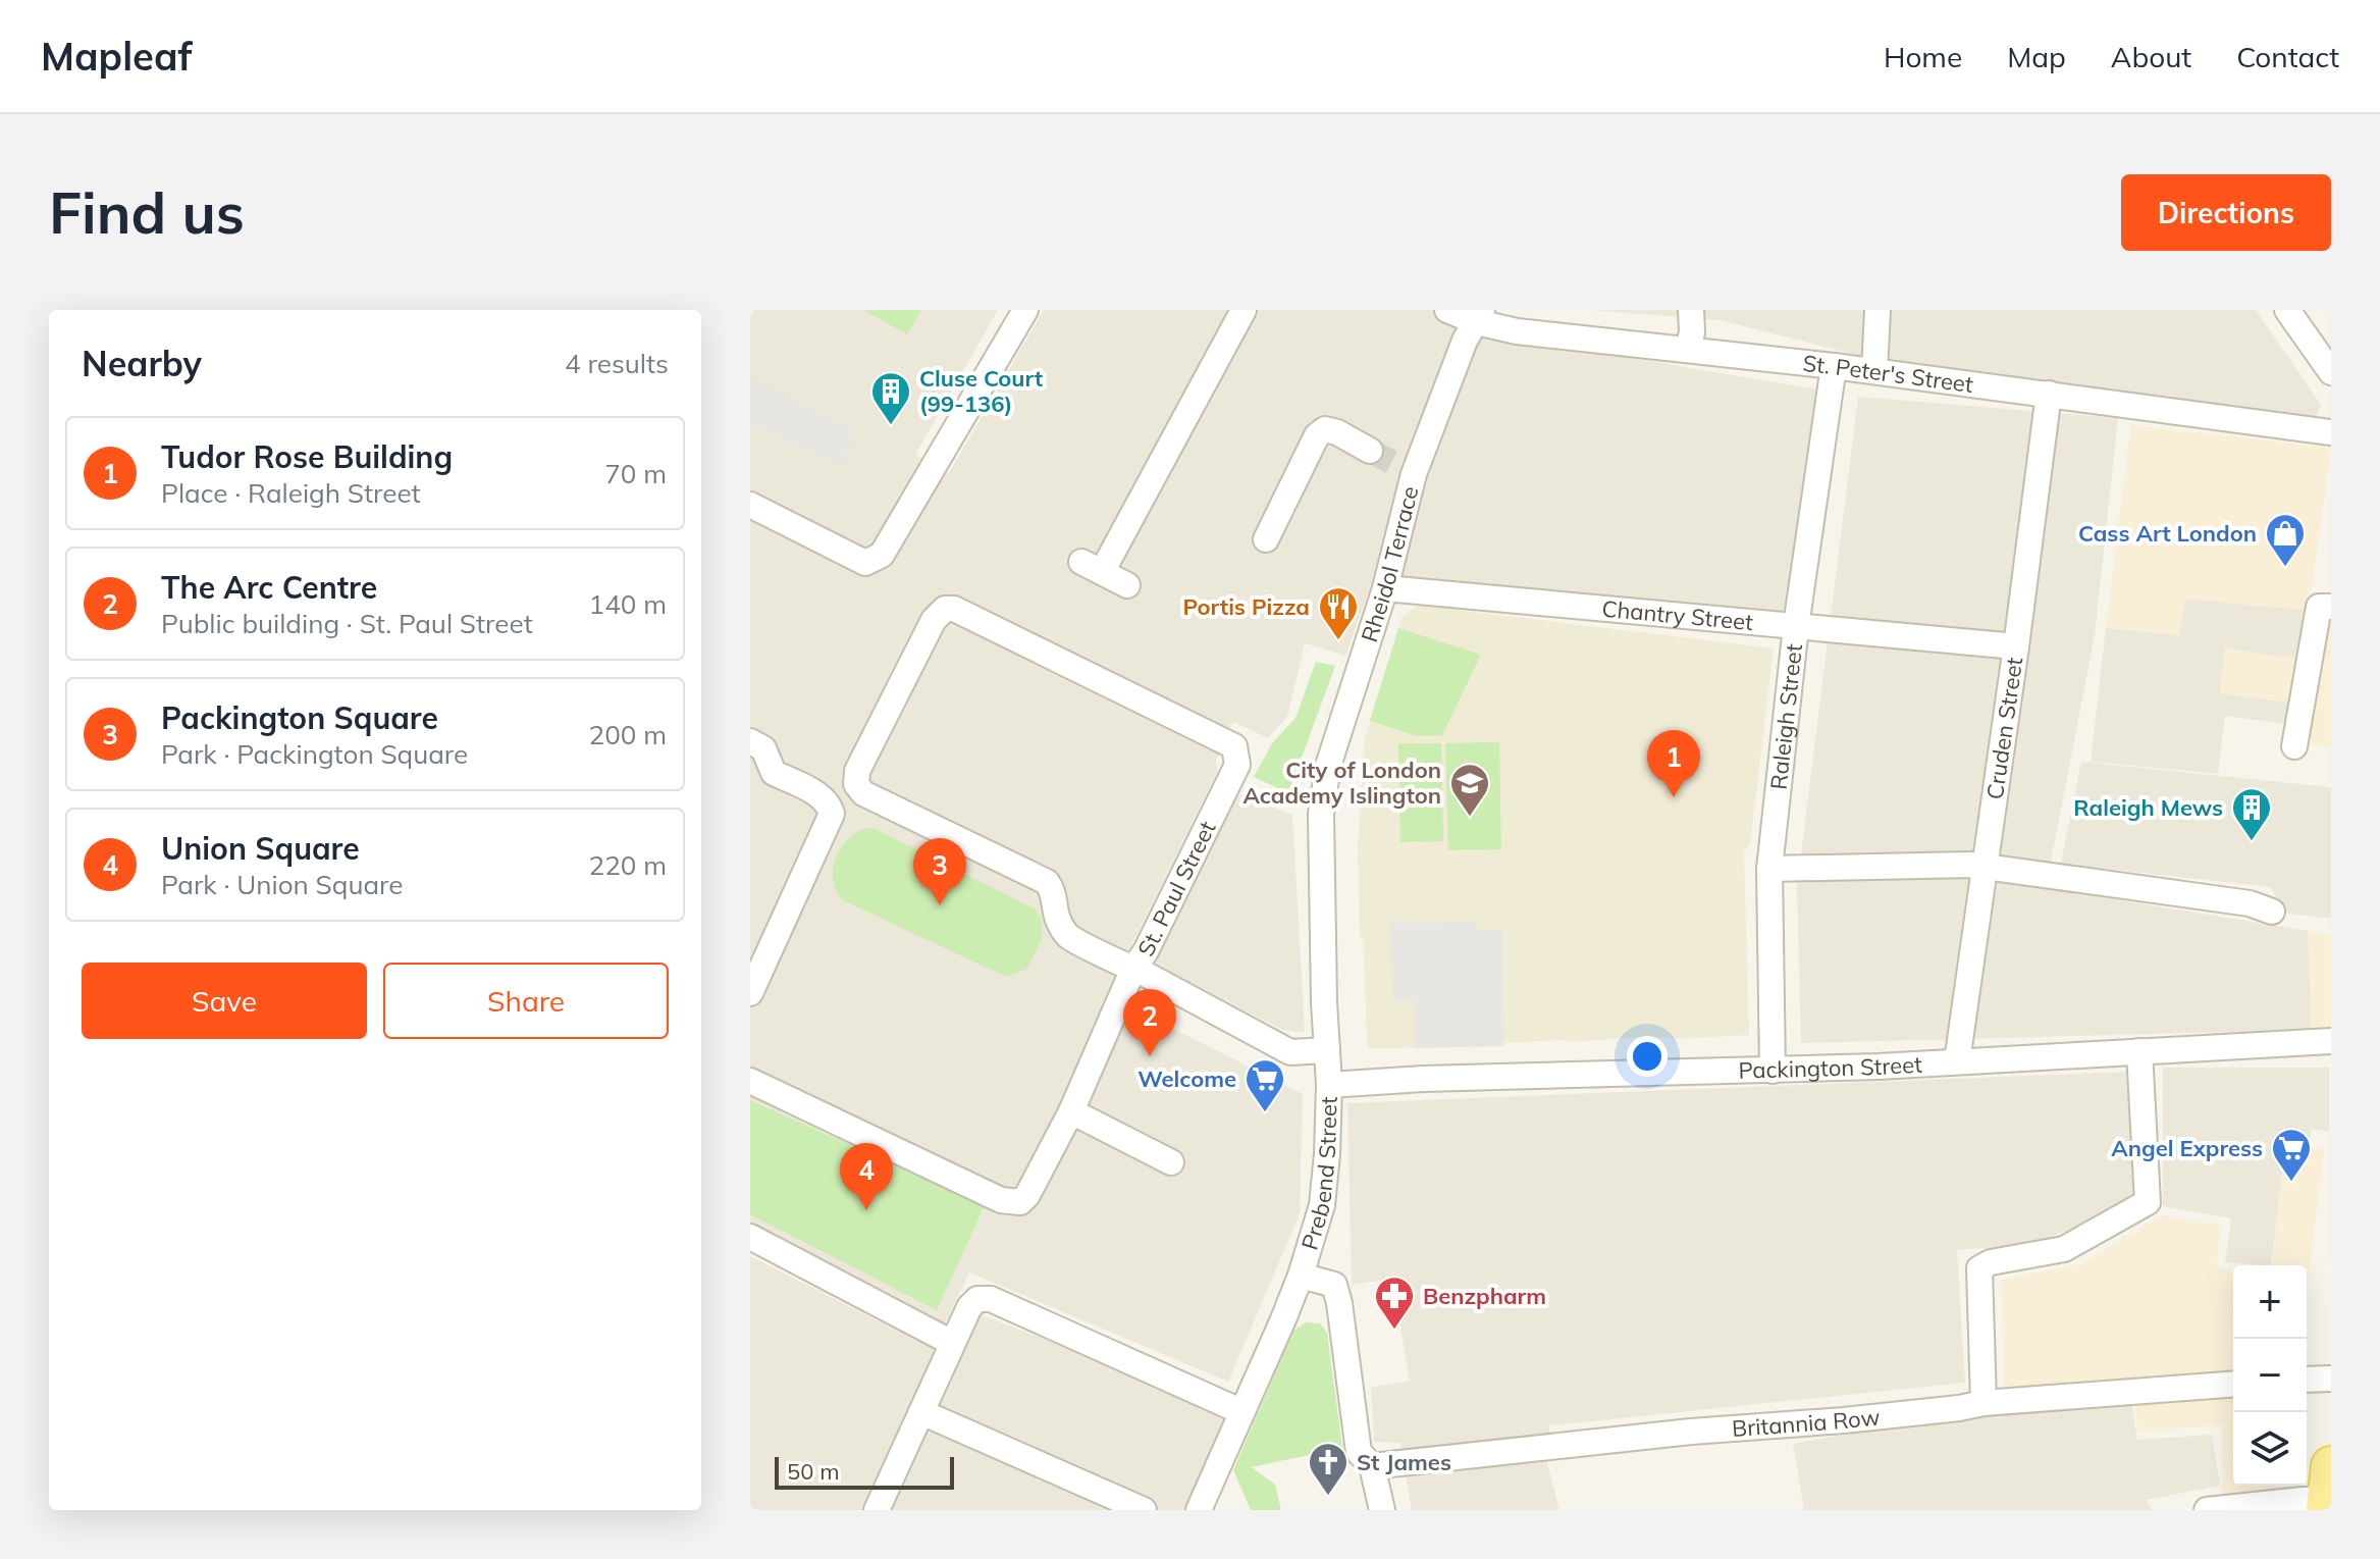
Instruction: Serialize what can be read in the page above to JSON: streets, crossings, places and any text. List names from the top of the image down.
{
  "streets": {
    "street": [
      "St. Peter's Street",
      "Rheidol Terrace",
      "Chantry Street",
      "Raleigh Street",
      "Cruden Street",
      "St. Paul Street",
      "Packington Street",
      "Prebend Street",
      "Britannia Row"
    ]
  },
  "crossings": [
    ["St. Peter's Street", "Rheidol Terrace"],
    ["St. Peter's Street", "Raleigh Street"],
    ["St. Peter's Street", "Cruden Street"],
    ["Rheidol Terrace", "Chantry Street"],
    ["Rheidol Terrace", "Prebend Street"],
    ["Chantry Street", "Raleigh Street"],
    ["Chantry Street", "Cruden Street"],
    ["Raleigh Street", "Packington Street"],
    ["Cruden Street", "Packington Street"],
    ["Packington Street", "Prebend Street"]
  ],
  "places": {
    "building": ["Cluse Court (99-136)", "Raleigh Mews"],
    "shop": ["Cass Art London"],
    "restaurant": ["Portis Pizza"],
    "school or university": ["City of London Academy Islington"],
    "supermarket": ["Welcome", "Angel Express"],
    "pharmacy": ["Benzpharm"],
    "church": ["St James"]
  },
  "scale_bar": "50 m",
  "page": {
    "header": "Mapleaf",
    "nav": [
      "Home",
      "Map",
      "About",
      "Contact"
    ],
    "buttons": [
      "Directions",
      ["Save", "Share"]
    ],
    "title": "Find us",
    "heading": ["Nearby", "4 results"],
    "list": [
      {
        "mark": "1",
        "name": "Tudor Rose Building",
        "note": "Place · Raleigh Street",
        "value": "70 m"
      },
      {
        "mark": "2",
        "name": "The Arc Centre",
        "note": "Public building · St. Paul Street",
        "value": "140 m"
      },
      {
        "mark": "3",
        "name": "Packington Square",
        "note": "Park · Packington Square",
        "value": "200 m"
      },
      {
        "mark": "4",
        "name": "Union Square",
        "note": "Park · Union Square",
        "value": "220 m"
      }
    ],
    "pins": [
      "1",
      "3",
      "2",
      "4"
    ],
    "map_buttons": ["+", "−"],
    "scale": "50 m"
  }
}
